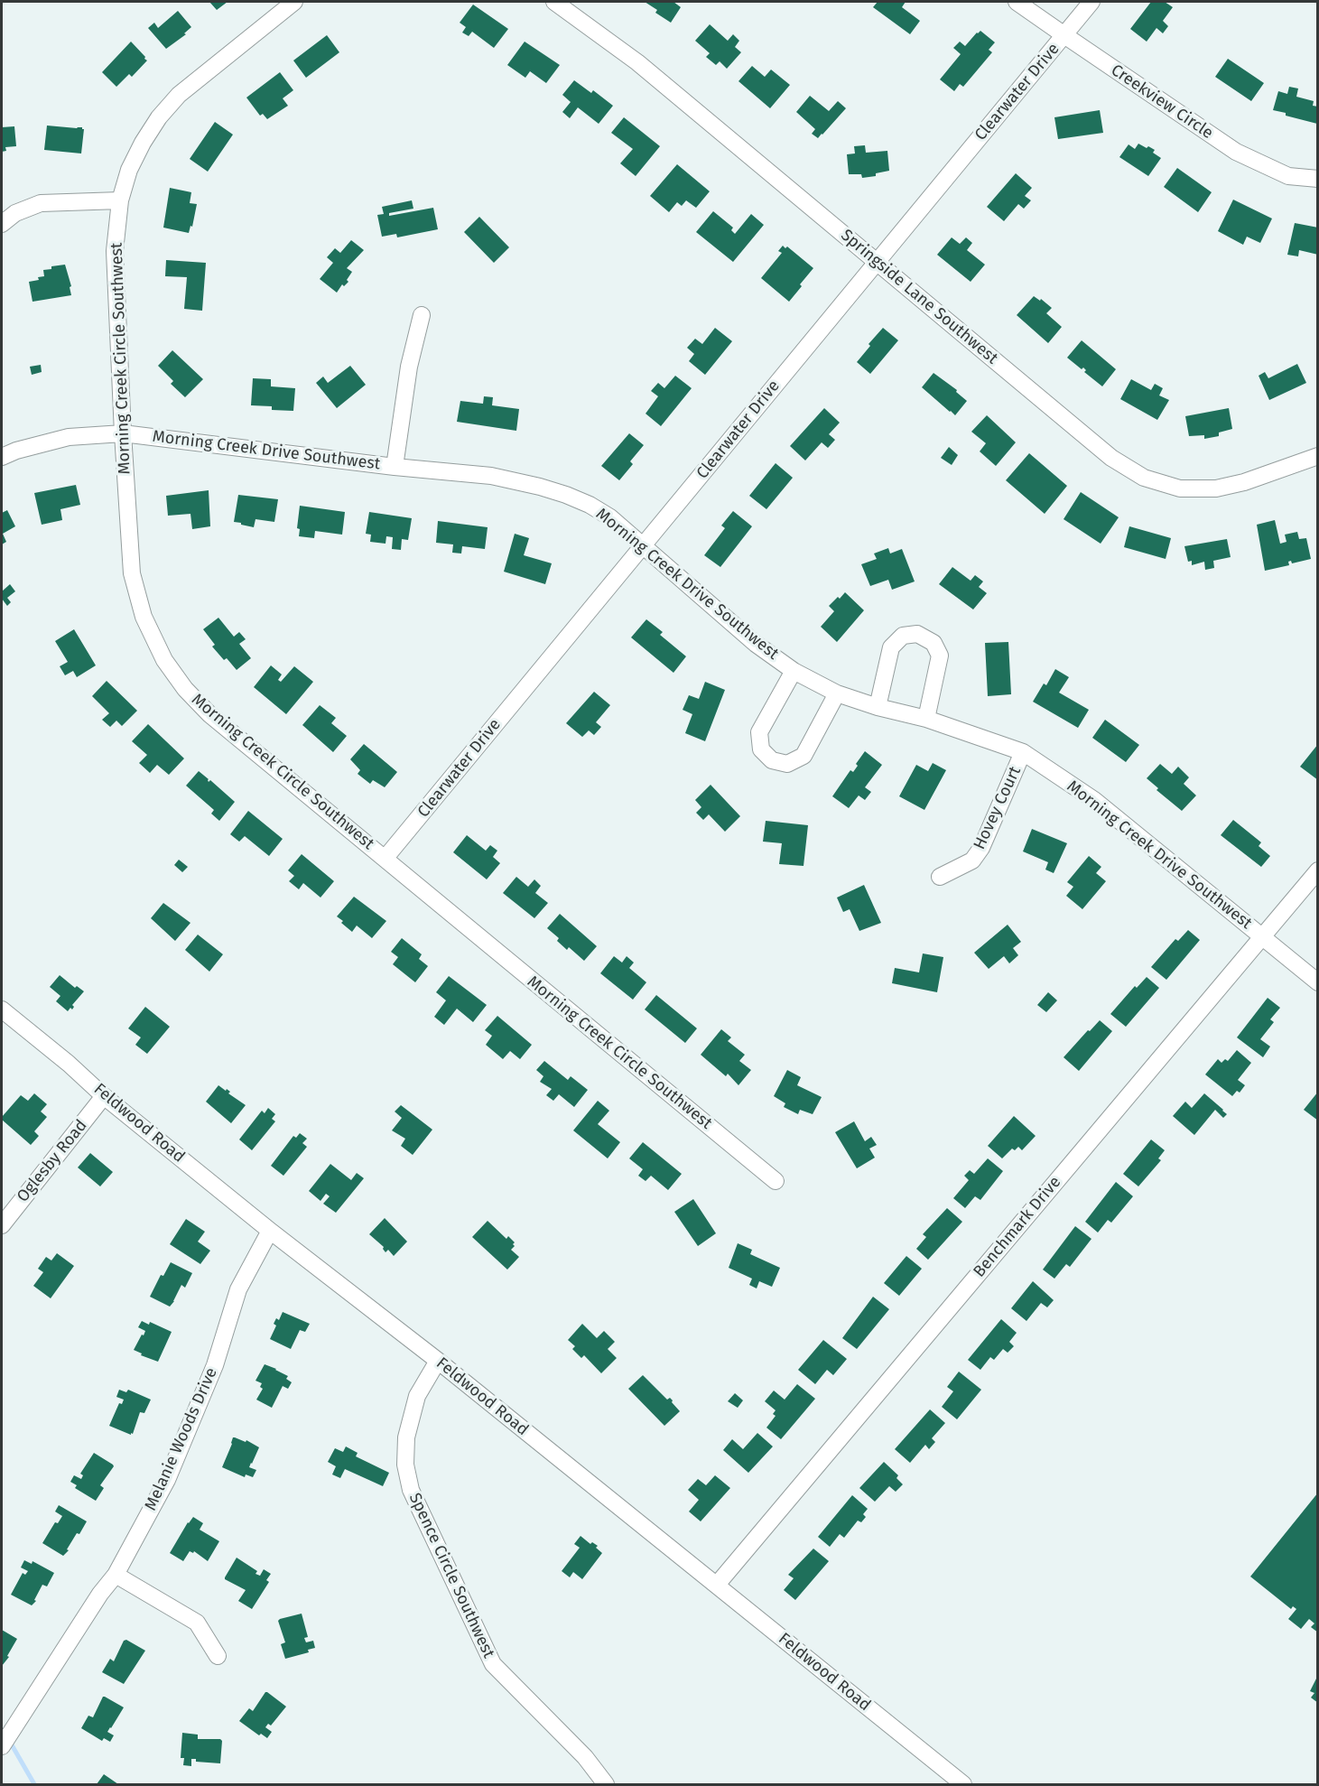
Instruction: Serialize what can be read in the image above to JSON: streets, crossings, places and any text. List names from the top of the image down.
{
  "streets": {
    "street": [
      "Clearwater Drive",
      "Creekview Circle",
      "Springside Lane Southwest",
      "Morning Creek Circle Southwest",
      "Morning Creek Drive Southwest",
      "Hovey Court",
      "Feldwood Road",
      "Oglesby Road",
      "Benchmark Drive",
      "Melanie Woods Drive",
      "Spence Circle Southwest"
    ]
  },
  "crossings": [
    ["Clearwater Drive", "Creekview Circle"],
    ["Clearwater Drive", "Springside Lane Southwest"],
    ["Clearwater Drive", "Morning Creek Circle Southwest"],
    ["Clearwater Drive", "Morning Creek Drive Southwest"],
    ["Morning Creek Circle Southwest", "Morning Creek Drive Southwest"],
    ["Morning Creek Drive Southwest", "Hovey Court"],
    ["Morning Creek Drive Southwest", "Benchmark Drive"],
    ["Feldwood Road", "Oglesby Road"],
    ["Feldwood Road", "Benchmark Drive"],
    ["Feldwood Road", "Melanie Woods Drive"],
    ["Feldwood Road", "Spence Circle Southwest"]
  ]
}
